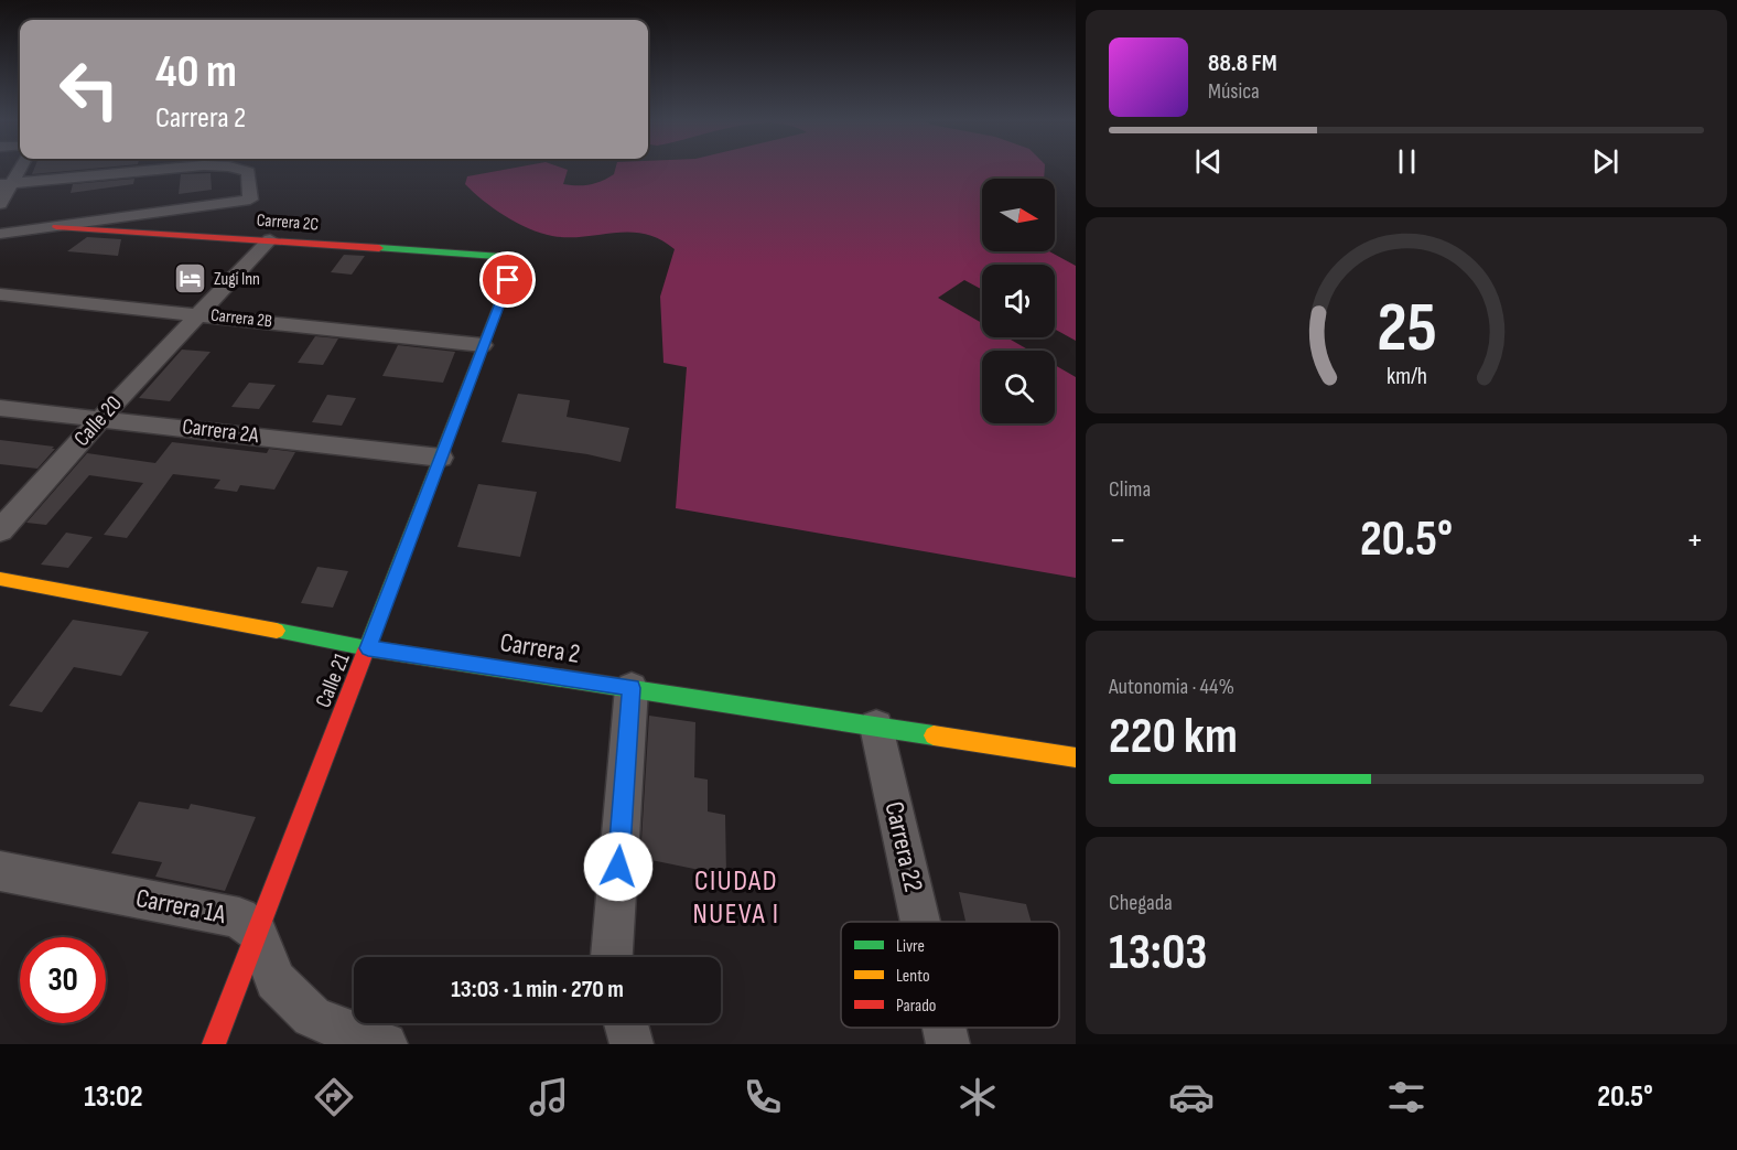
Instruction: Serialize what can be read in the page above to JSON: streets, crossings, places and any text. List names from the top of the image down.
{
  "streets": {
    "street": [
      "Carrera 2C",
      "Carrera 2B",
      "Calle 20",
      "Carrera 2A",
      "Carrera 2",
      "Calle 21",
      "Carrera 22",
      "Carrera 1A"
    ]
  },
  "crossings": [
    ["Carrera 2C", "Calle 20"],
    ["Carrera 2C", "Calle 21"],
    ["Carrera 2B", "Calle 20"],
    ["Carrera 2B", "Calle 21"],
    ["Calle 20", "Carrera 2A"],
    ["Carrera 2A", "Calle 21"],
    ["Carrera 2", "Calle 21"],
    ["Carrera 2", "Carrera 22"],
    ["Calle 21", "Carrera 1A"]
  ],
  "districts": ["CIUDAD NUEVA I"],
  "places": {
    "hotel": ["Zugi Inn"]
  },
  "legend": ["Livre", "Lento", "Parado"],
  "north": "right",
  "page": {
    "turn": ["40 m", "Carrera 2"],
    "song": ["88.8 FM", "Música"],
    "tile": [
      "Clima",
      ["Autonomia · 44%", "220 km"],
      ["Chegada", "13:03"]
    ],
    "heat": ["−", "20.5°", "+"],
    "limit": "30",
    "trip": "13:03 · 1 min · 270 m",
    "tabs": ["13:02", "20.5°"],
    "gauge": ["25", "km/h"]
  }
}
